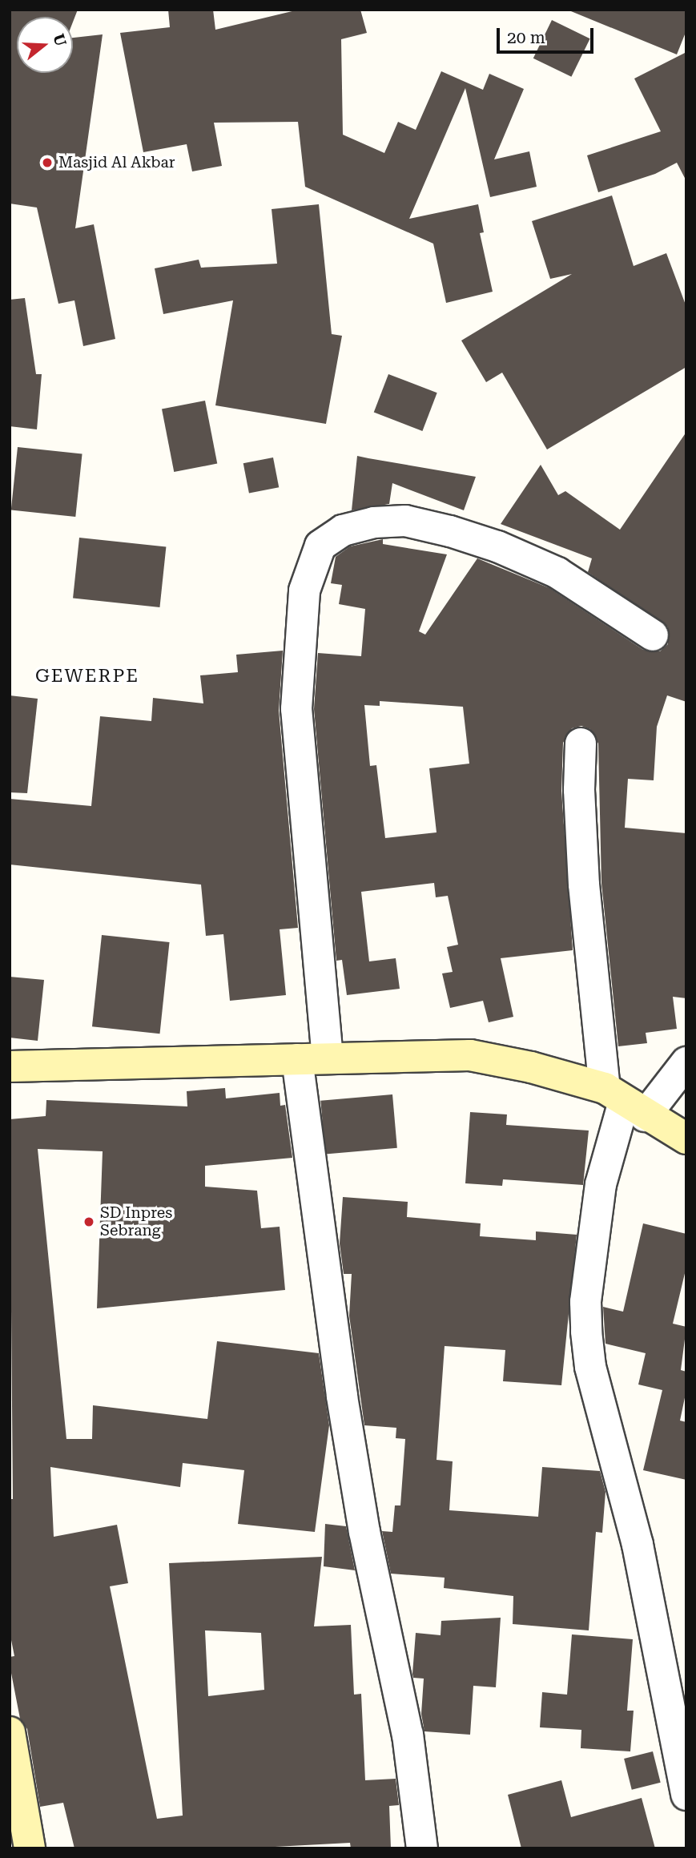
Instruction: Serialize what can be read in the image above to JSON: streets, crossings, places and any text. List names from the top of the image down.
{
  "districts": ["GEWERPE"],
  "places": ["Masjid Al Akbar", "SD Inpres Sebrang"],
  "scale_bar": "20 m",
  "north": "right"
}
